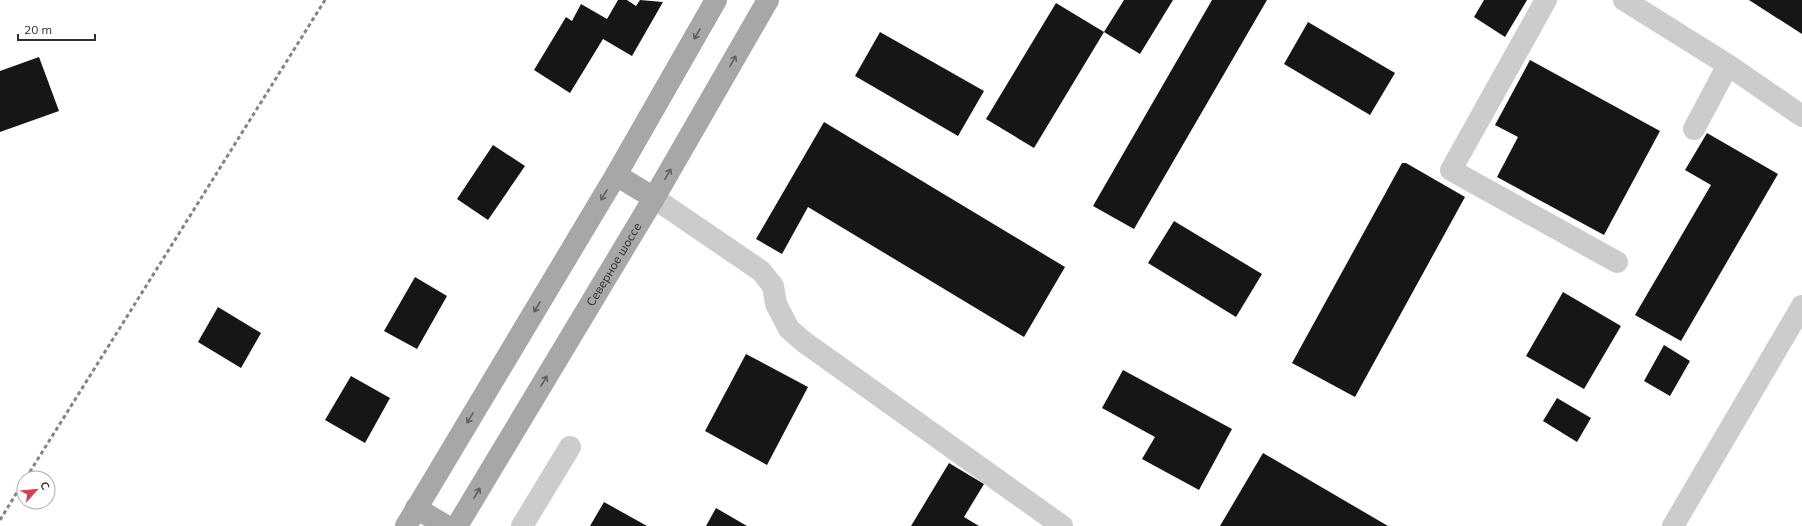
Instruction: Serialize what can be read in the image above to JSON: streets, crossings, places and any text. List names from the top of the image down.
{
  "streets": {
    "main road": ["Северное шоссе"]
  },
  "scale_bar": "20 m",
  "north": "top right"
}
